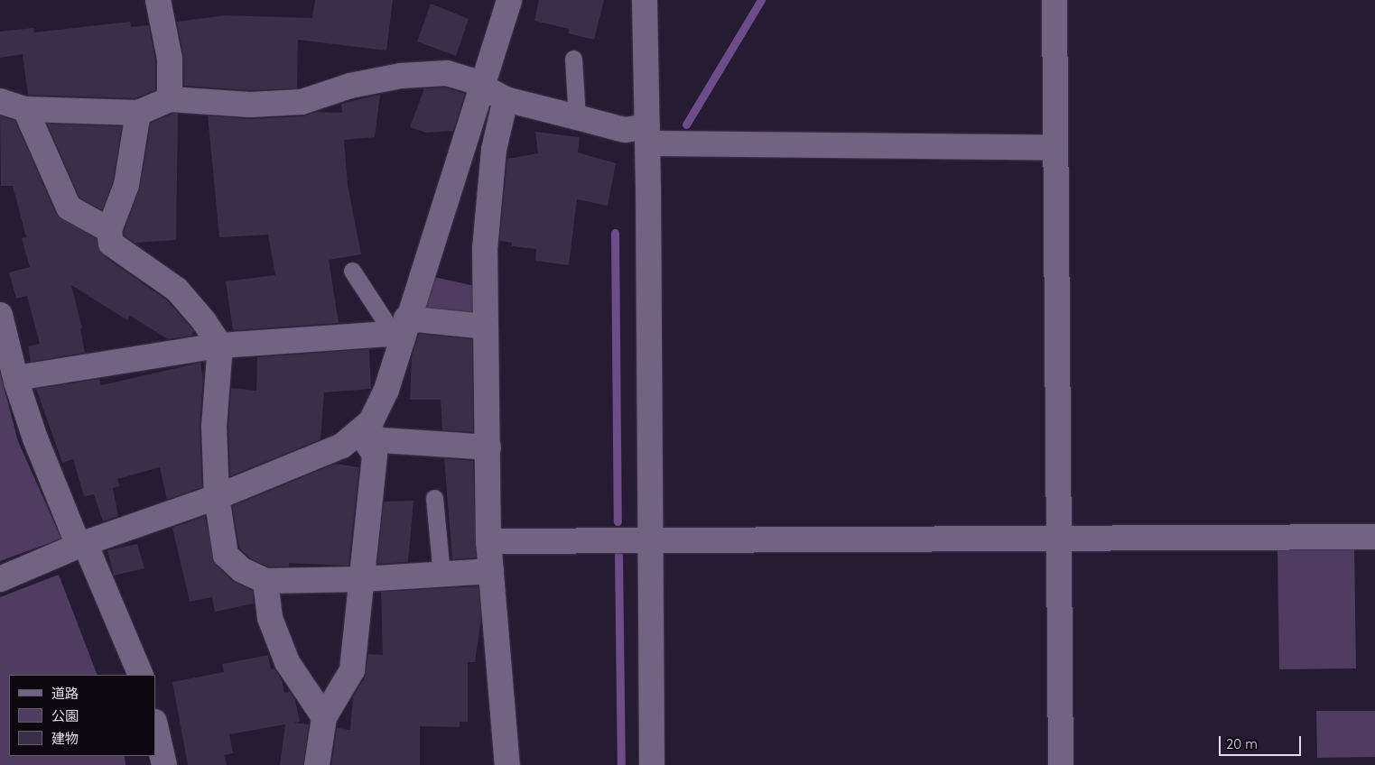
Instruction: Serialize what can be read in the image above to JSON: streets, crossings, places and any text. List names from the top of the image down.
{
  "legend": ["道路", "公園", "建物"],
  "scale_bar": "20 m"
}
